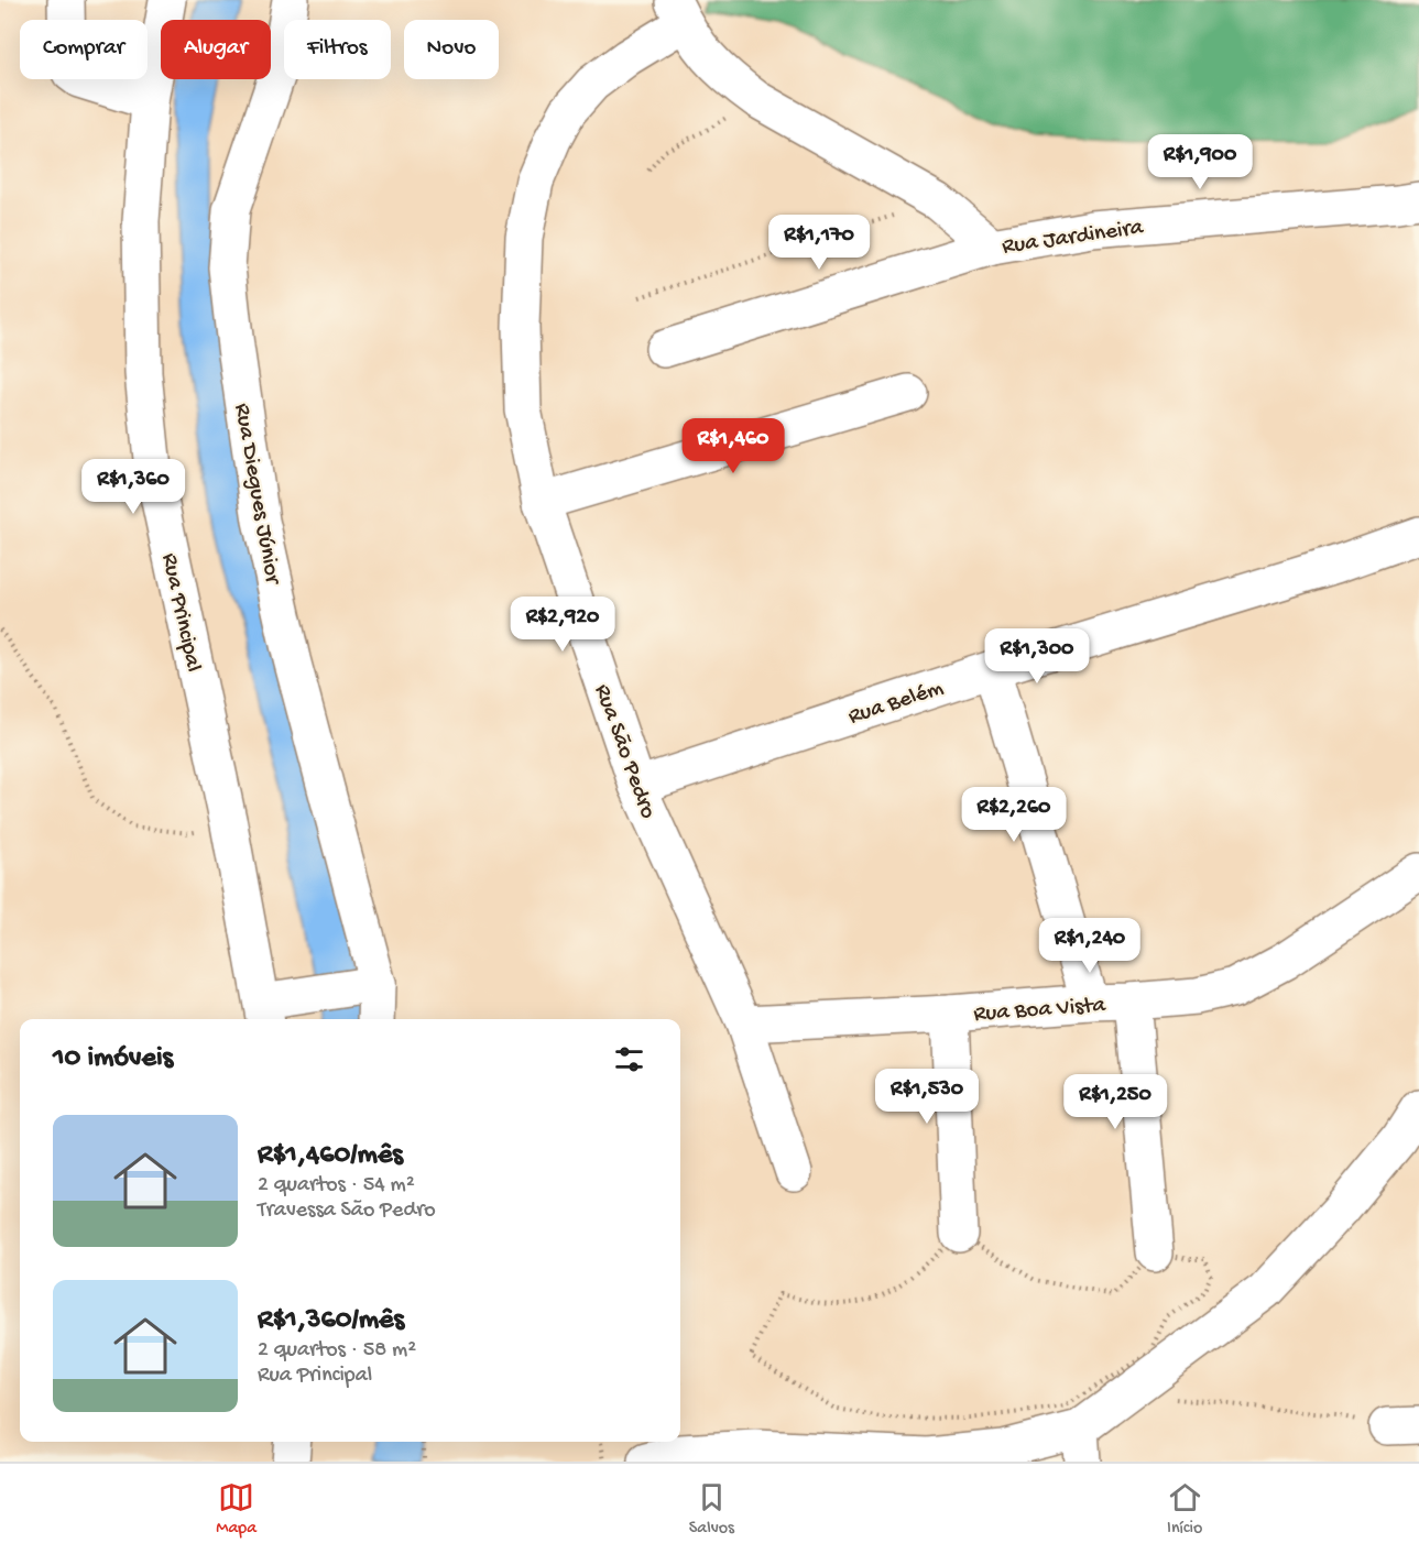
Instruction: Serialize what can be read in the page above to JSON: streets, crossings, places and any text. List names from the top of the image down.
{
  "streets": {
    "street": [
      "Rua Jardineira",
      "Rua Diegues Júnior",
      "Rua Principal",
      "Rua Belém",
      "Rua São Pedro",
      "Rua Boa Vista"
    ]
  },
  "crossings": [
    ["Rua Jardineira", "Rua São Pedro"],
    ["Rua Belém", "Rua São Pedro"],
    ["Rua São Pedro", "Rua Boa Vista"]
  ],
  "page": {
    "chip": [
      "Comprar",
      "Alugar",
      "Filtros",
      "Novo"
    ],
    "price": [
      "R$1,900",
      "R$1,170",
      "R$1,460",
      "R$1,360",
      "R$2,920",
      "R$1,300",
      "R$2,260",
      "R$1,240",
      "R$1,530",
      "R$1,250"
    ],
    "heading": "10 imóveis",
    "list": [
      {
        "name": "R$1,460/mês",
        "note": "2 quartos · 54 m² · Travessa São Pedro"
      },
      {
        "name": "R$1,360/mês",
        "note": "2 quartos · 58 m² · Rua Principal"
      }
    ],
    "tabs": ["Mapa", "Salvos", "Início"]
  }
}
